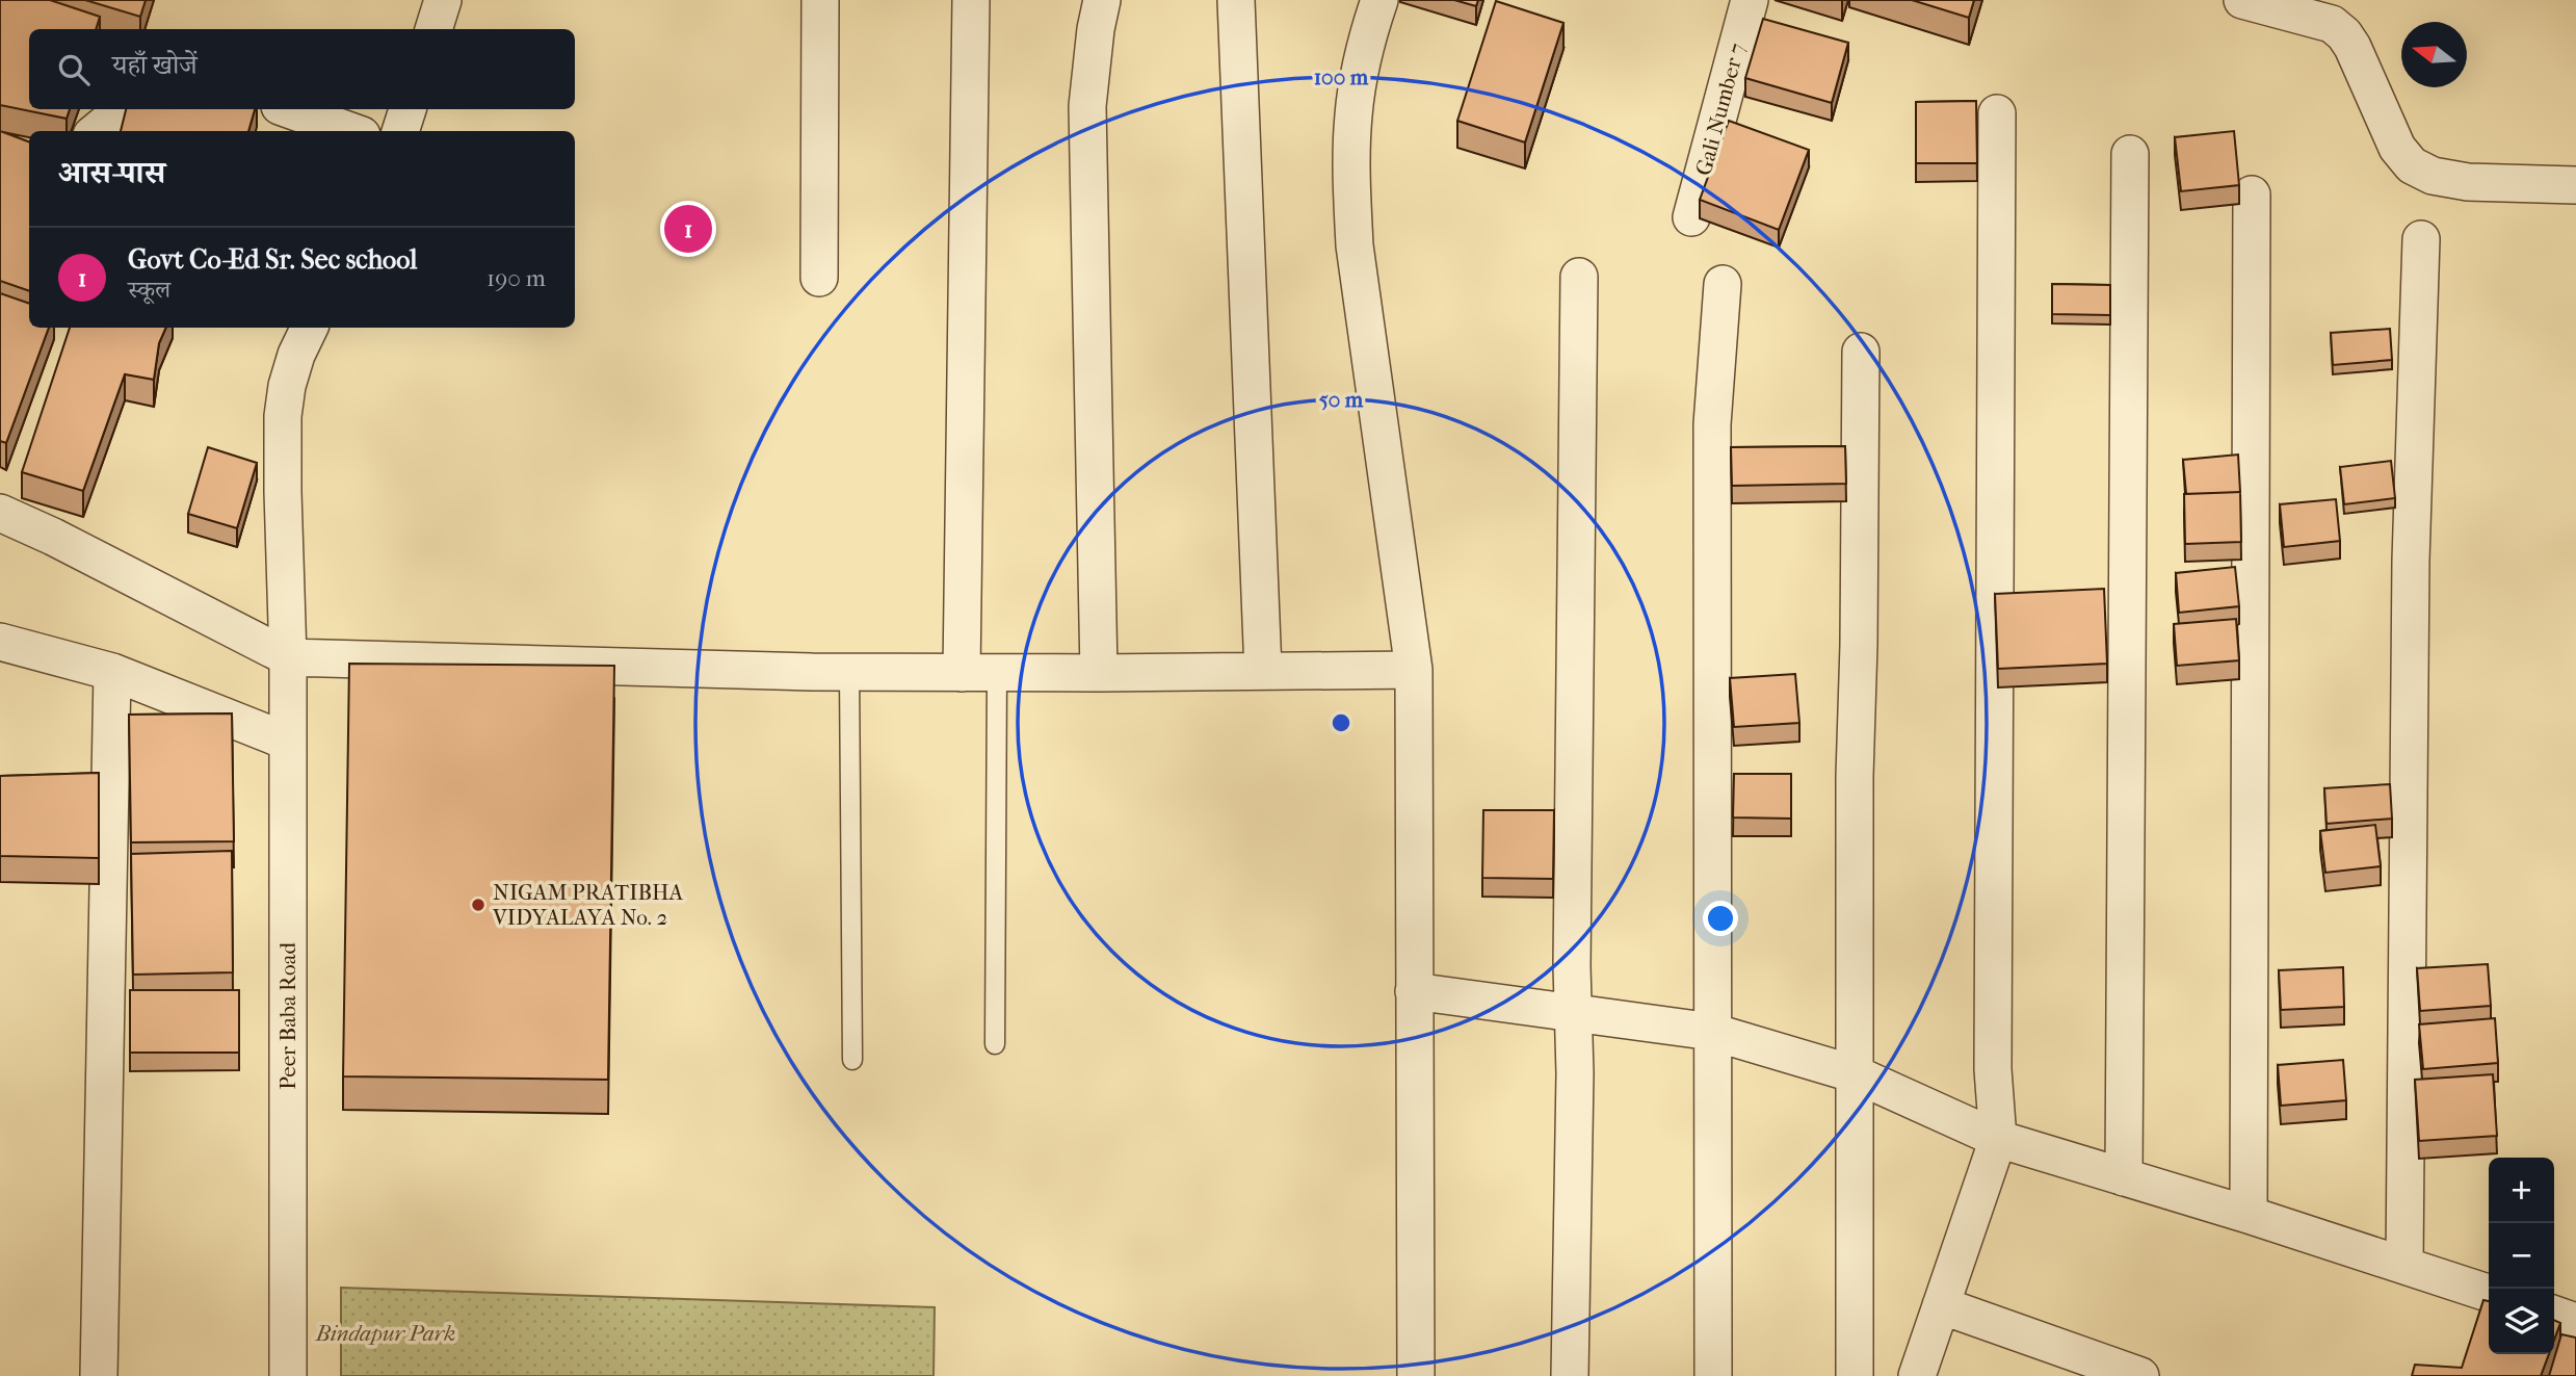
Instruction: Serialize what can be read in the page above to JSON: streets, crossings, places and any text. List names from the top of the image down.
{
  "streets": {
    "street": ["Gali Number 7", "Peer Baba Road"]
  },
  "parks": ["Bindapur Park"],
  "places": ["NIGAM PRATIBHA VIDYALAYA No. 2"],
  "north": "left",
  "page": {
    "search": "यहाँ खोजें",
    "heading": "आस-पास",
    "pins": "1",
    "list": [
      {
        "mark": "1",
        "name": "Govt Co-Ed Sr. Sec school",
        "note": "स्कूल",
        "value": "190 m"
      }
    ],
    "map_buttons": ["+", "−"]
  },
  "rings": ["100 m", "50 m"]
}
